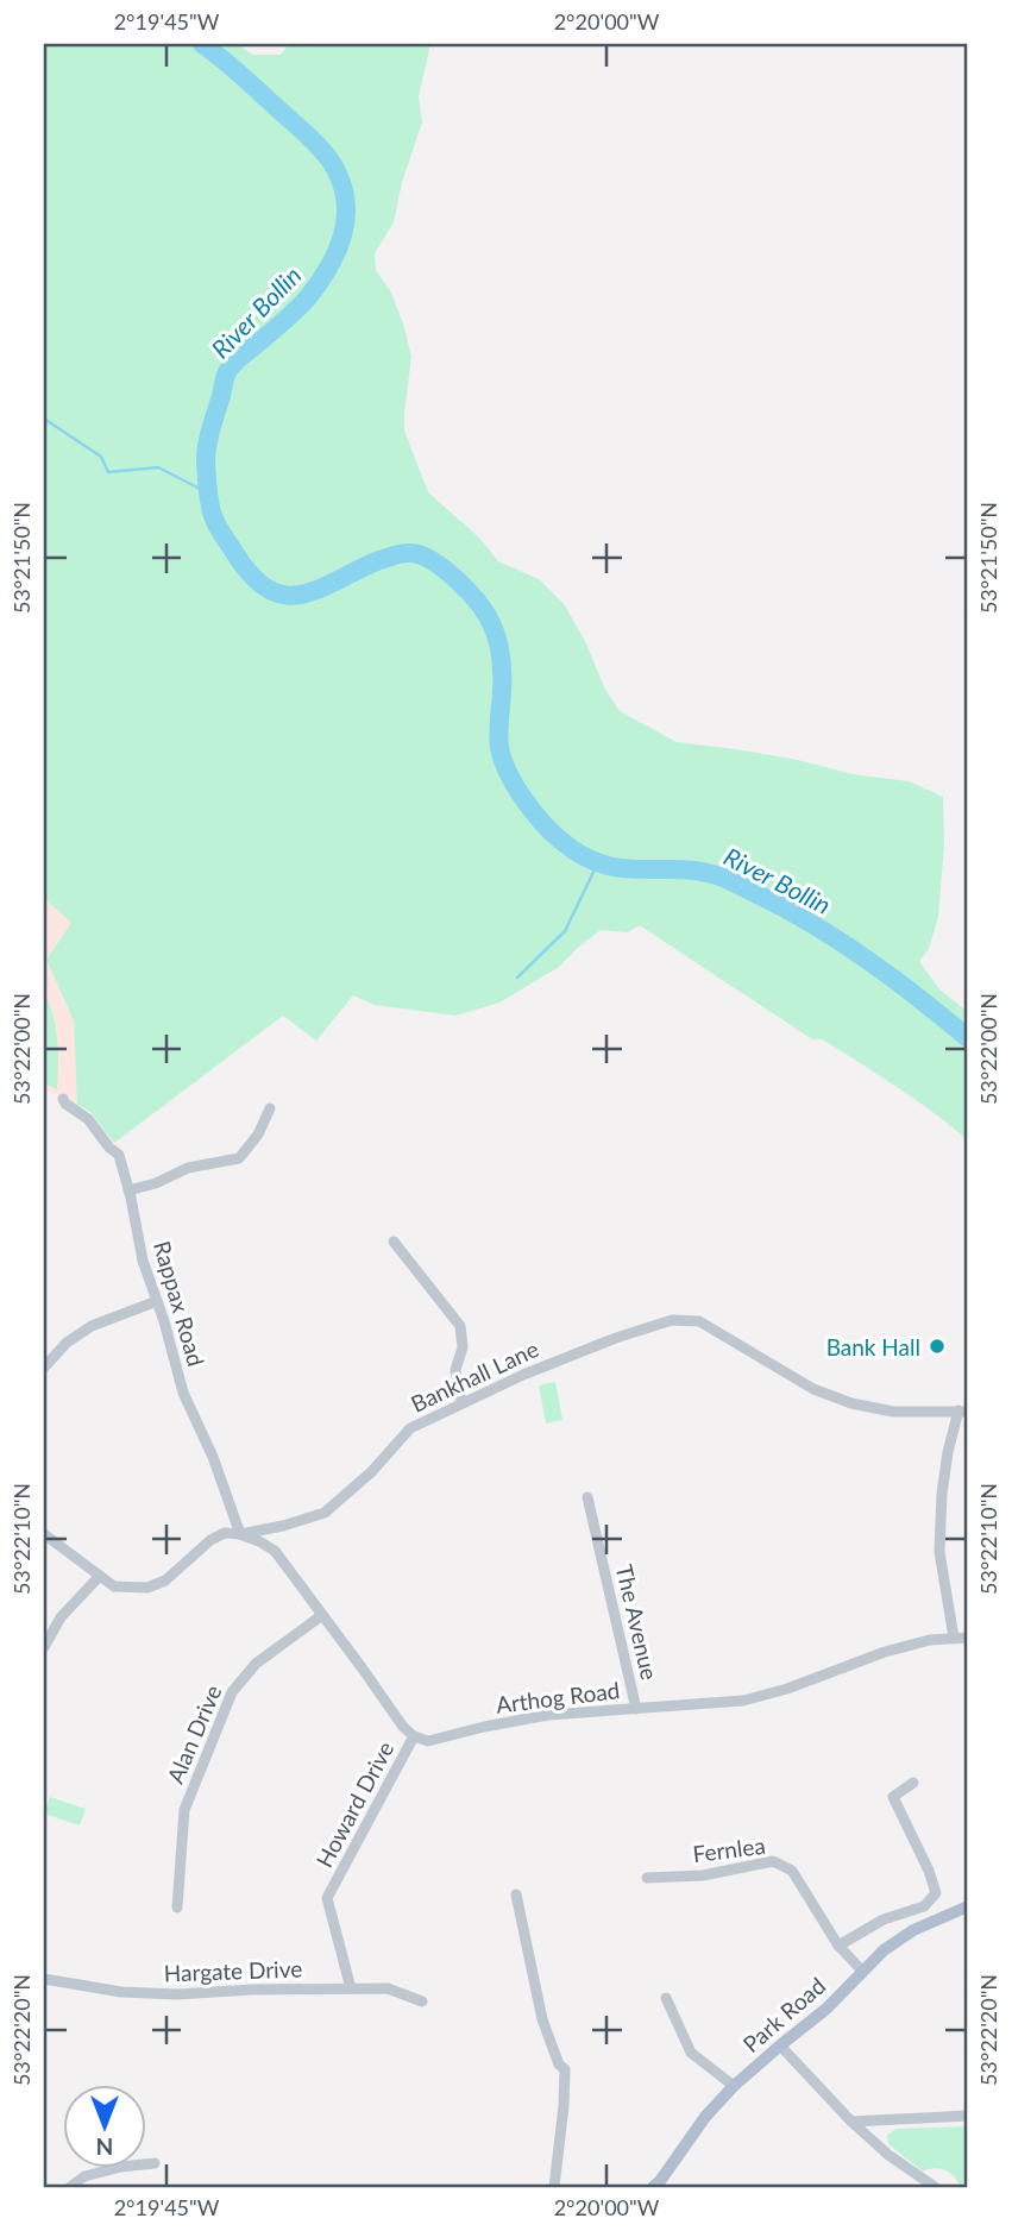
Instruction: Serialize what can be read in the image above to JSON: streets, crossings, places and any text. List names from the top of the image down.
{
  "streets": {
    "main road": ["Park Road"],
    "street": [
      "Rappax Road",
      "Bankhall Lane",
      "The Avenue",
      "Arthog Road",
      "Alan Drive",
      "Howard Drive",
      "Fernlea",
      "Hargate Drive"
    ]
  },
  "crossings": [
    ["Rappax Road", "Bankhall Lane"],
    ["The Avenue", "Arthog Road"],
    ["Arthog Road", "Howard Drive"],
    ["Howard Drive", "Hargate Drive"],
    ["Fernlea", "Park Road"]
  ],
  "water": ["River Bollin"],
  "places": ["Bank Hall"],
  "north": "bottom",
  "coordinates": [
    "2°19'45\"W",
    "2°20'00\"W",
    "53°21'50\"N",
    "53°22'00\"N",
    "53°22'10\"N",
    "53°22'20\"N"
  ]
}
